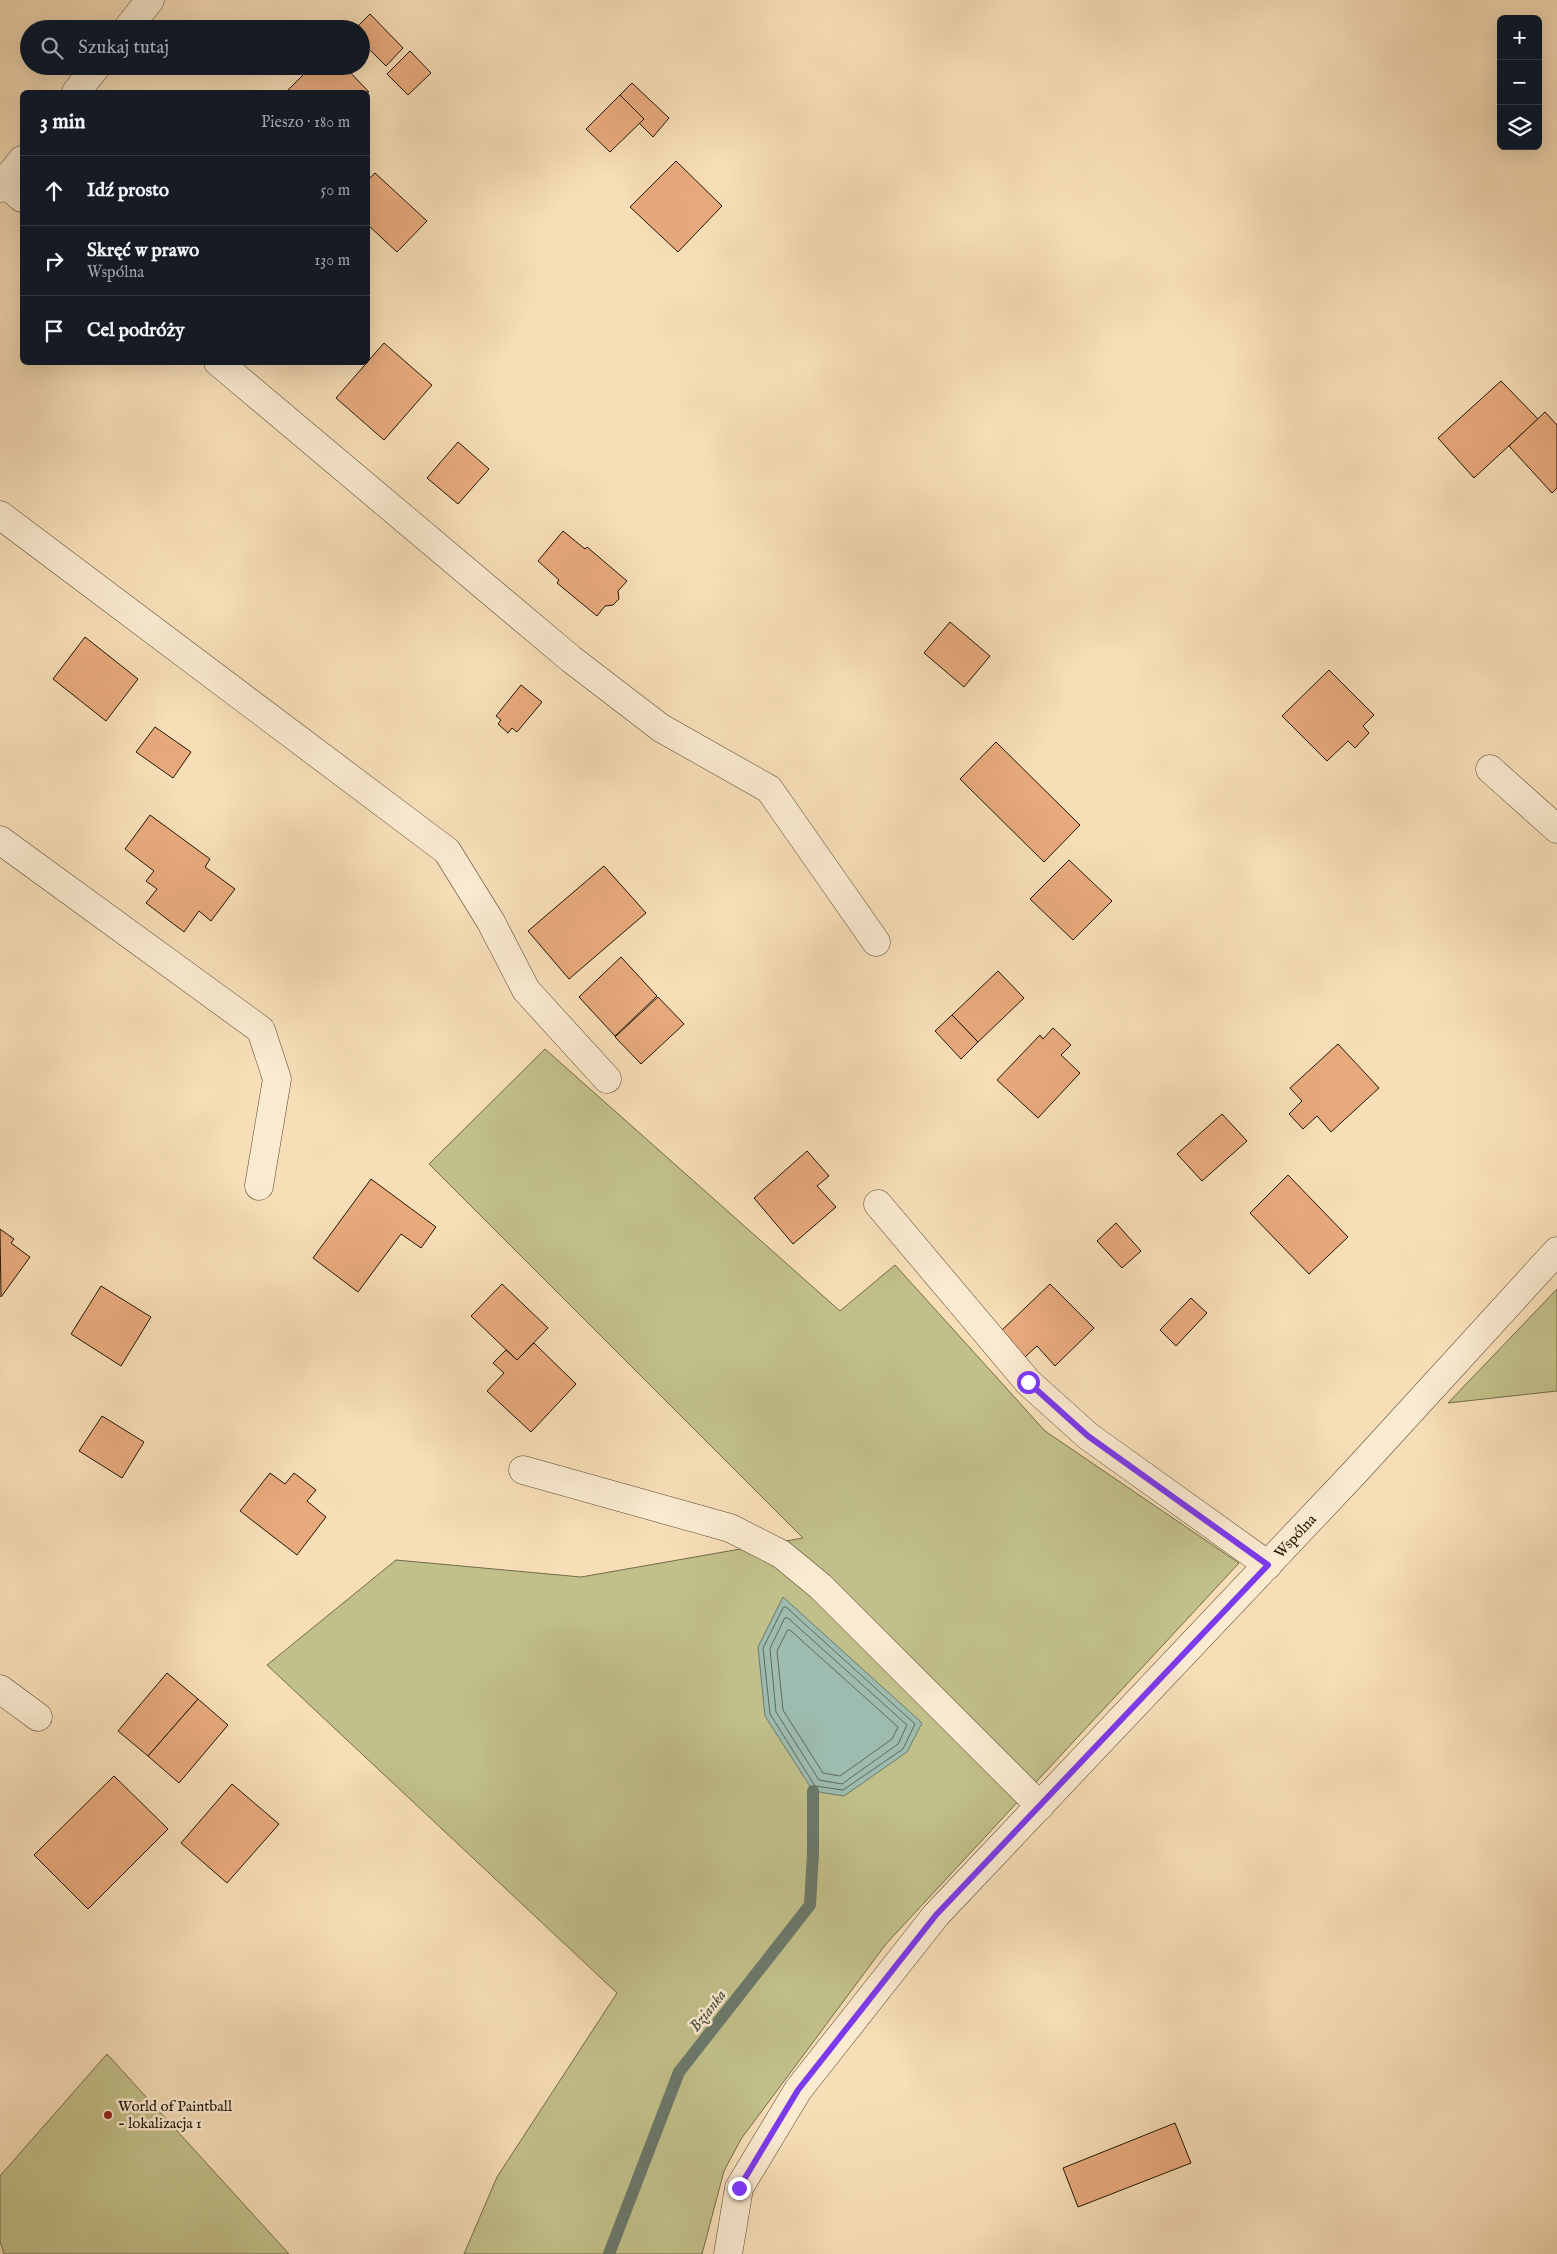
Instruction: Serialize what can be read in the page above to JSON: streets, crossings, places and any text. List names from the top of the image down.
{
  "streets": {
    "street": ["Wspólna"]
  },
  "water": ["Bzianka"],
  "places": ["World of Paintball - lokalizacja 1"],
  "page": {
    "map_buttons": ["+", "−"],
    "search": "Szukaj tutaj",
    "heading": ["3 min", "Pieszo · 180 m"],
    "list": [
      ["Idź prosto", "50 m"],
      ["Skręć w prawo", "Wspólna", "130 m"],
      "Cel podróży"
    ]
  }
}
